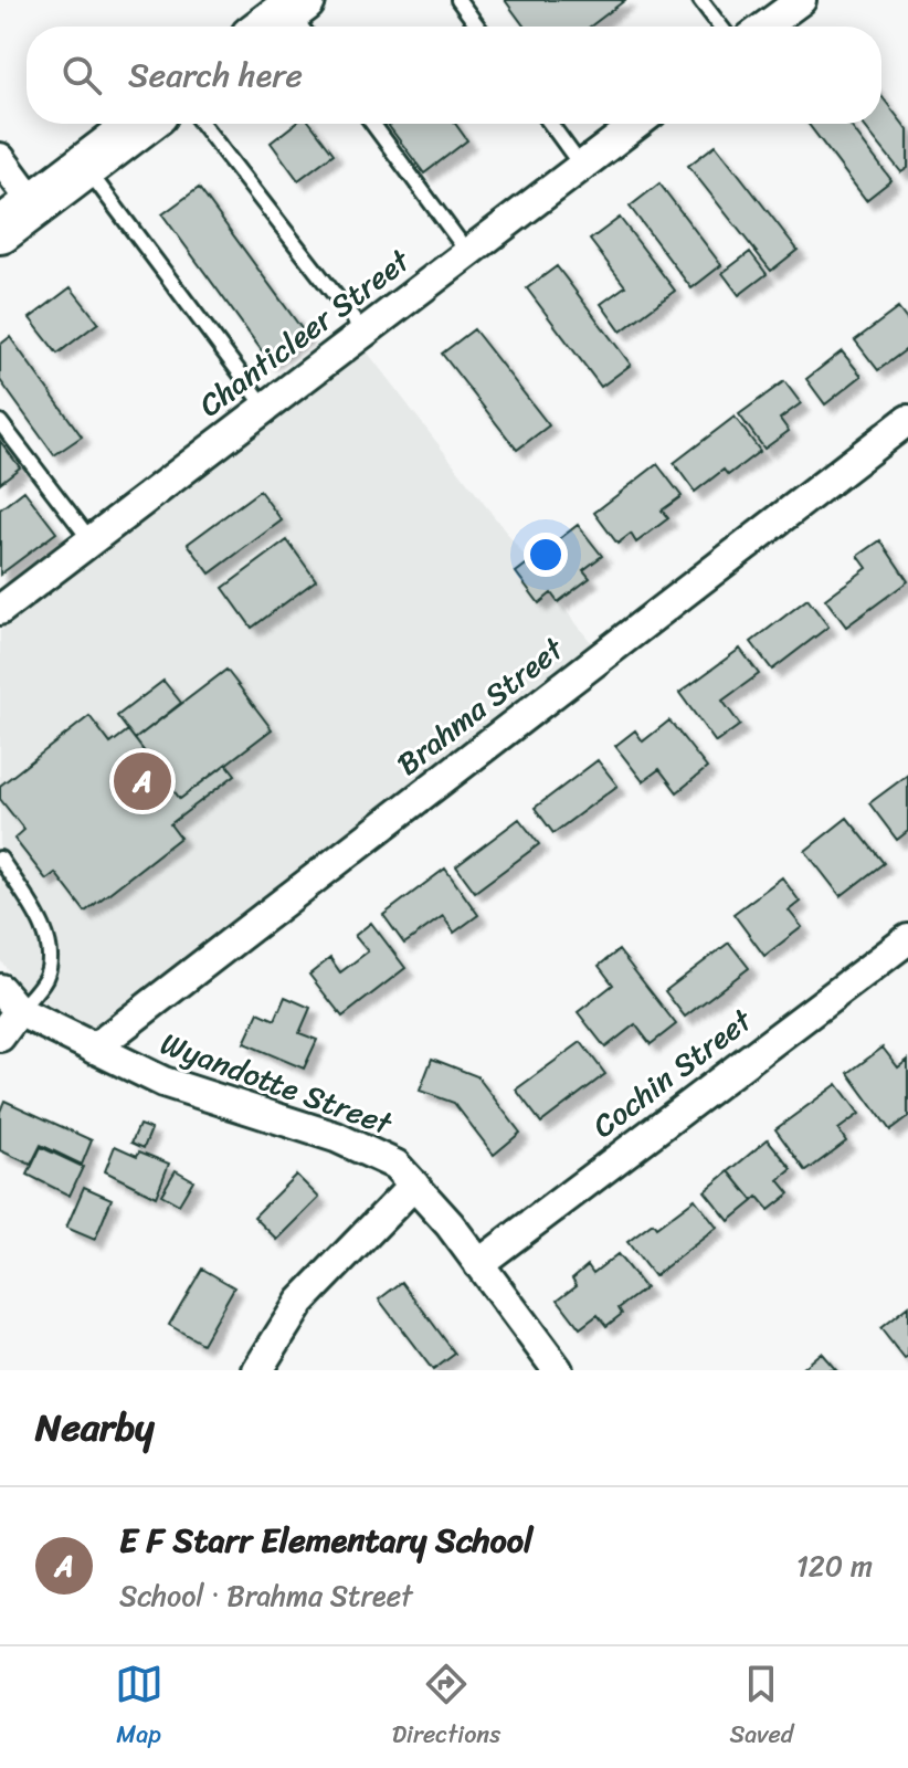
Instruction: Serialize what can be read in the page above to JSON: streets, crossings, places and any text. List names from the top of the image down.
{
  "streets": {
    "street": [
      "Chanticleer Street",
      "Brahma Street",
      "Cochin Street",
      "Wyandotte Street"
    ]
  },
  "crossings": [
    ["Brahma Street", "Wyandotte Street"],
    ["Cochin Street", "Wyandotte Street"]
  ],
  "page": {
    "search": "Search here",
    "pins": "A",
    "heading": "Nearby",
    "list": [
      {
        "mark": "A",
        "name": "E F Starr Elementary School",
        "note": "School · Brahma Street",
        "value": "120 m"
      }
    ],
    "nav": ["Map", "Directions", "Saved"]
  }
}
